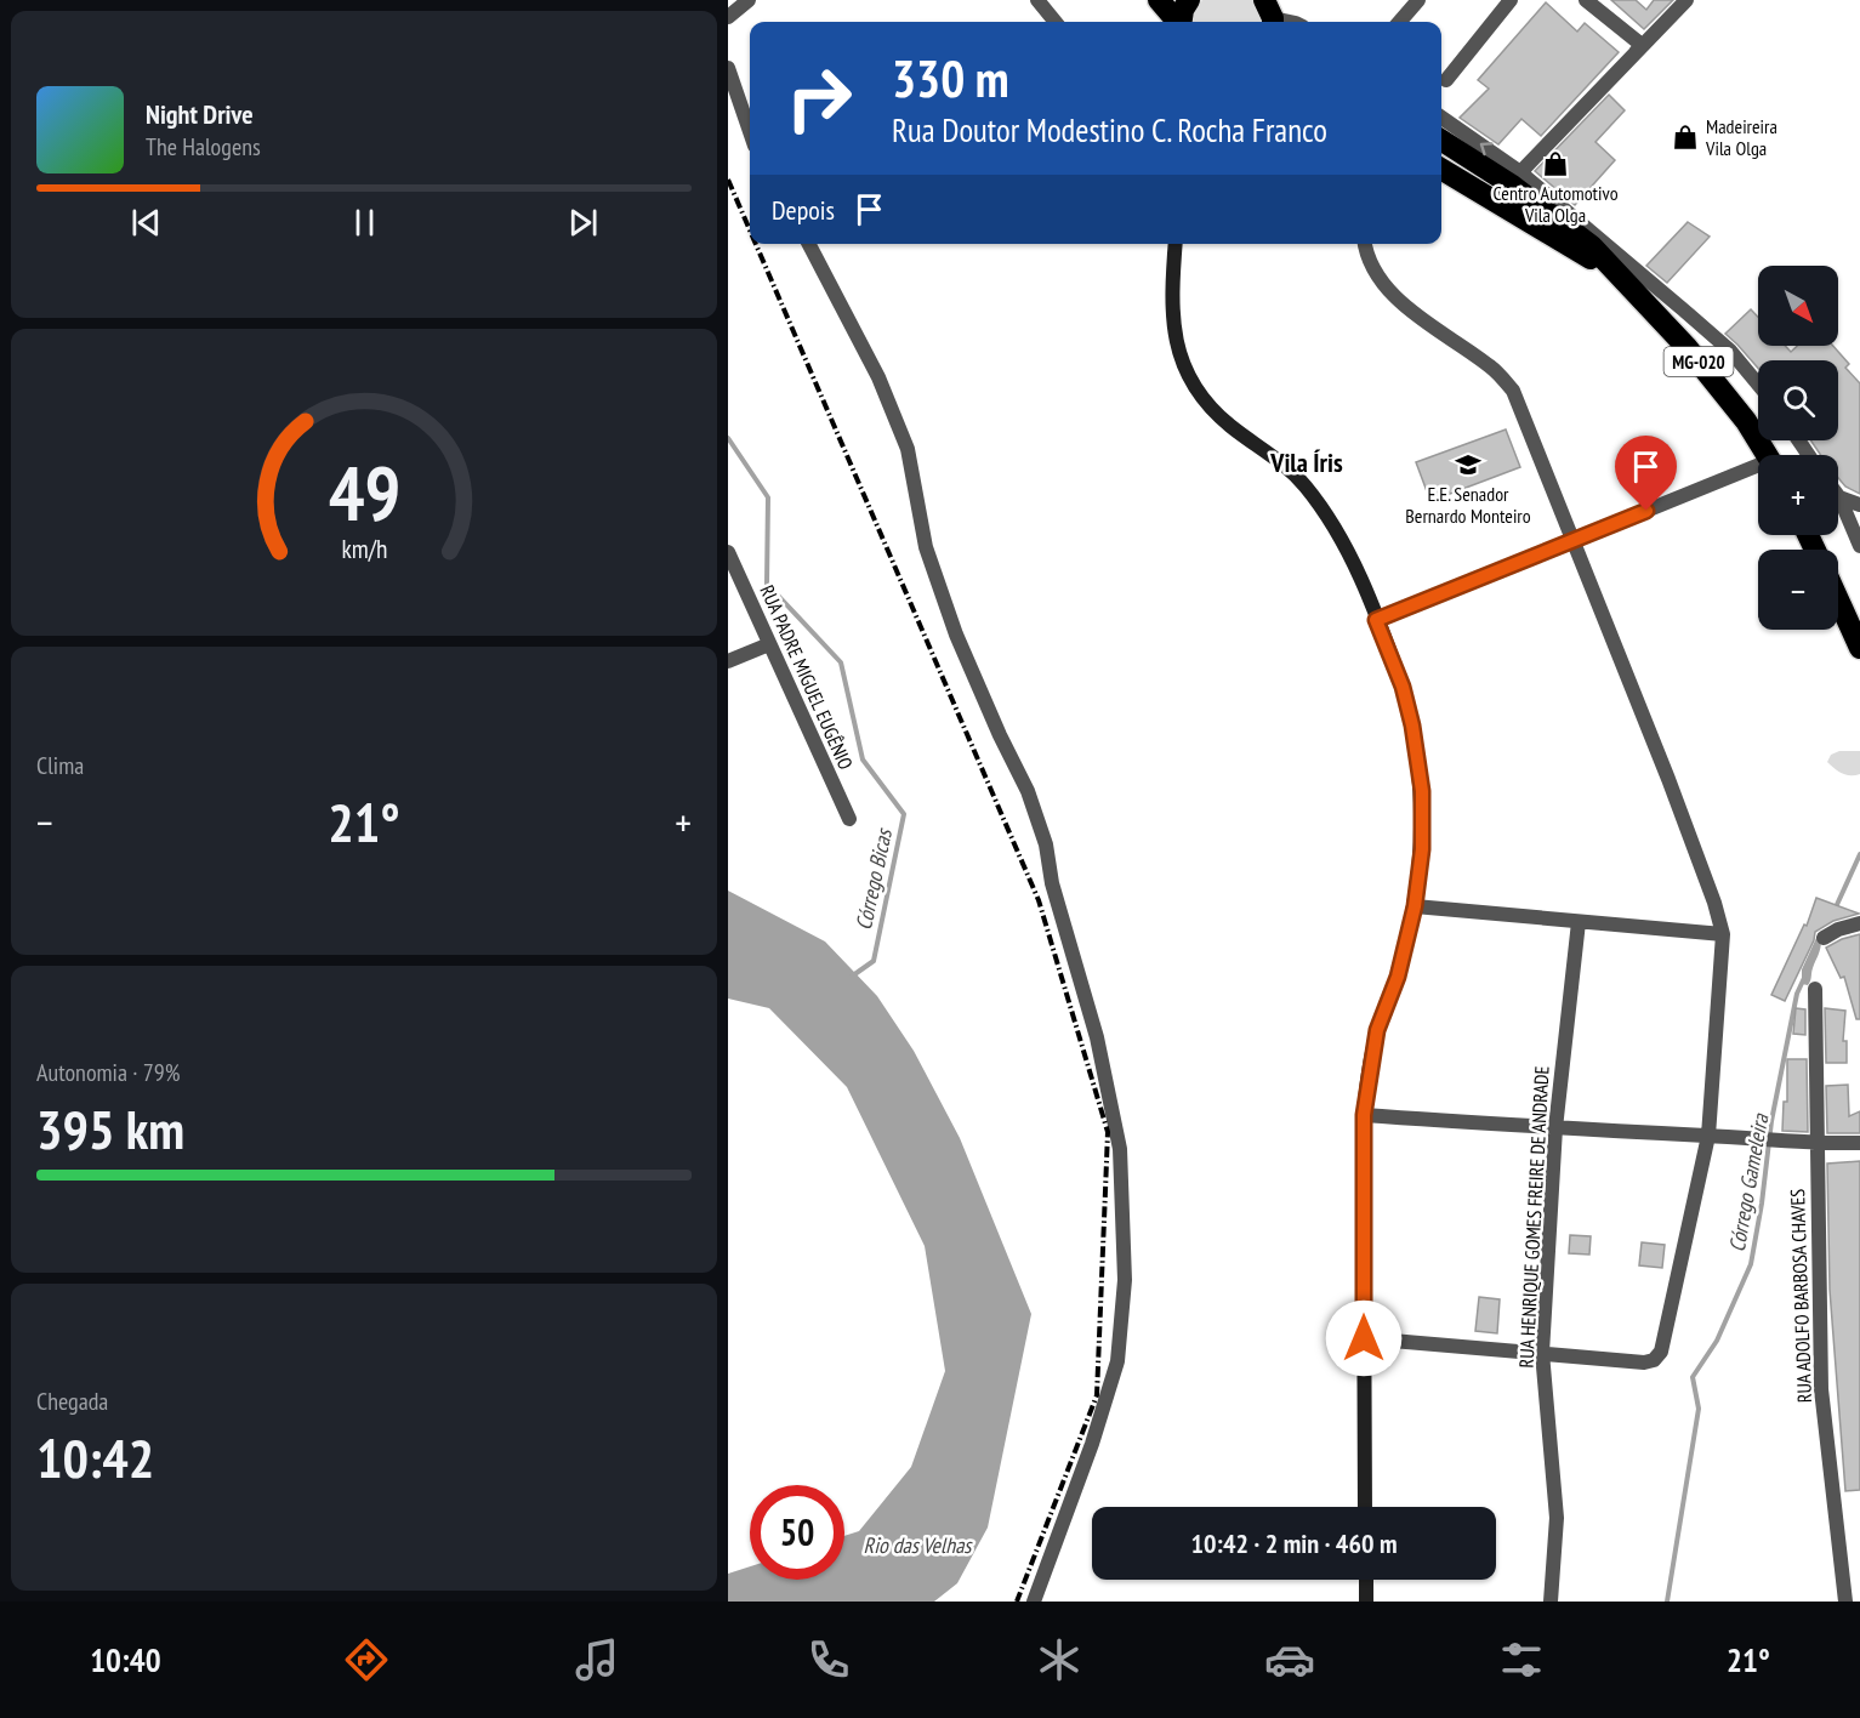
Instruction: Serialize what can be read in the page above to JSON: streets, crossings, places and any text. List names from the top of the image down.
{
  "streets": {
    "highway": ["MG-020"],
    "street": ["RUA PADRE MIGUEL EUGÊNIO", "RUA HENRIQUE GOMES FREIRE DE ANDRADE", "RUA ADOLFO BARBOSA CHAVES"]
  },
  "districts": ["Vila Íris"],
  "water": ["Córrego Bicas", "Córrego Gameleira", "Rio das Velhas"],
  "places": {
    "shop": ["Madeireira Vila Olga", "Centro Automotivo Vila Olga"],
    "school or university": ["E.E. Senador Bernardo Monteiro"]
  },
  "north": "bottom right",
  "page": {
    "turn": ["330 m", "Rua Doutor Modestino C. Rocha Franco"],
    "song": ["Night Drive", "The Halogens"],
    "then": "Depois",
    "map_buttons": ["+", "−"],
    "tile": [
      "Clima",
      ["Autonomia · 79%", "395 km"],
      ["Chegada", "10:42"]
    ],
    "heat": ["−", "21°", "+"],
    "limit": "50",
    "trip": "10:42 · 2 min · 460 m",
    "tabs": ["10:40", "21°"],
    "gauge": ["49", "km/h"]
  }
}
